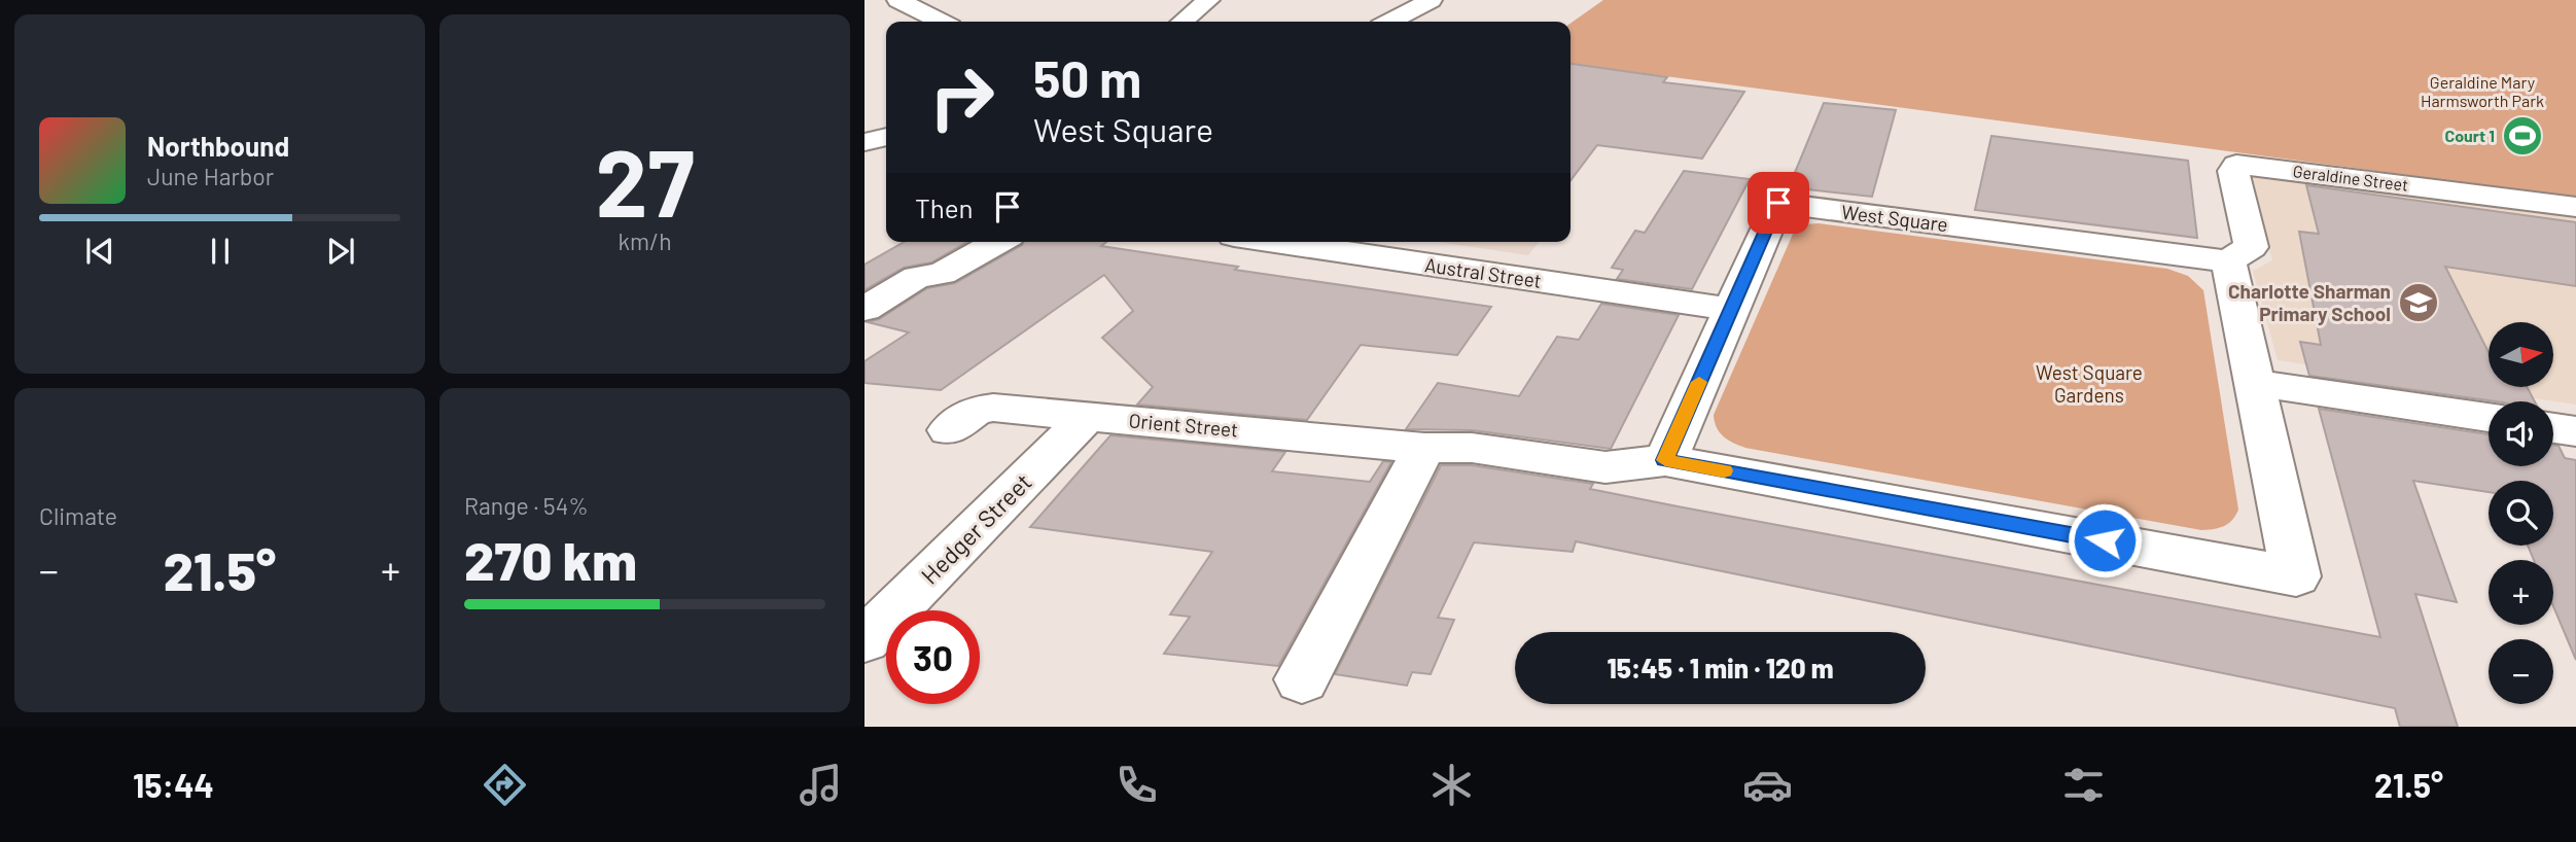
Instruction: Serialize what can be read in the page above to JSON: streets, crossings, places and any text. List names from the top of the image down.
{
  "streets": {
    "street": [
      "Geraldine Street",
      "West Square",
      "Austral Street",
      "Orient Street",
      "Hedger Street"
    ]
  },
  "crossings": [
    ["Geraldine Street", "West Square"],
    ["West Square", "Austral Street"],
    ["West Square", "Orient Street"],
    ["Orient Street", "Hedger Street"]
  ],
  "parks": ["Geraldine Mary Harmsworth Park", "West Square Gardens"],
  "places": {
    "sports": ["Court 1"],
    "school or university": ["Charlotte Sharman Primary School"]
  },
  "north": "right",
  "page": {
    "tile": [
      ["27", "km/h"],
      "Climate",
      ["Range · 54%", "270 km"]
    ],
    "turn": ["50 m", "West Square"],
    "song": ["Northbound", "June Harbor"],
    "then": "Then",
    "map_buttons": ["+", "−"],
    "heat": ["−", "21.5°", "+"],
    "limit": "30",
    "trip": "15:45 · 1 min · 120 m",
    "tabs": ["15:44", "21.5°"]
  }
}
